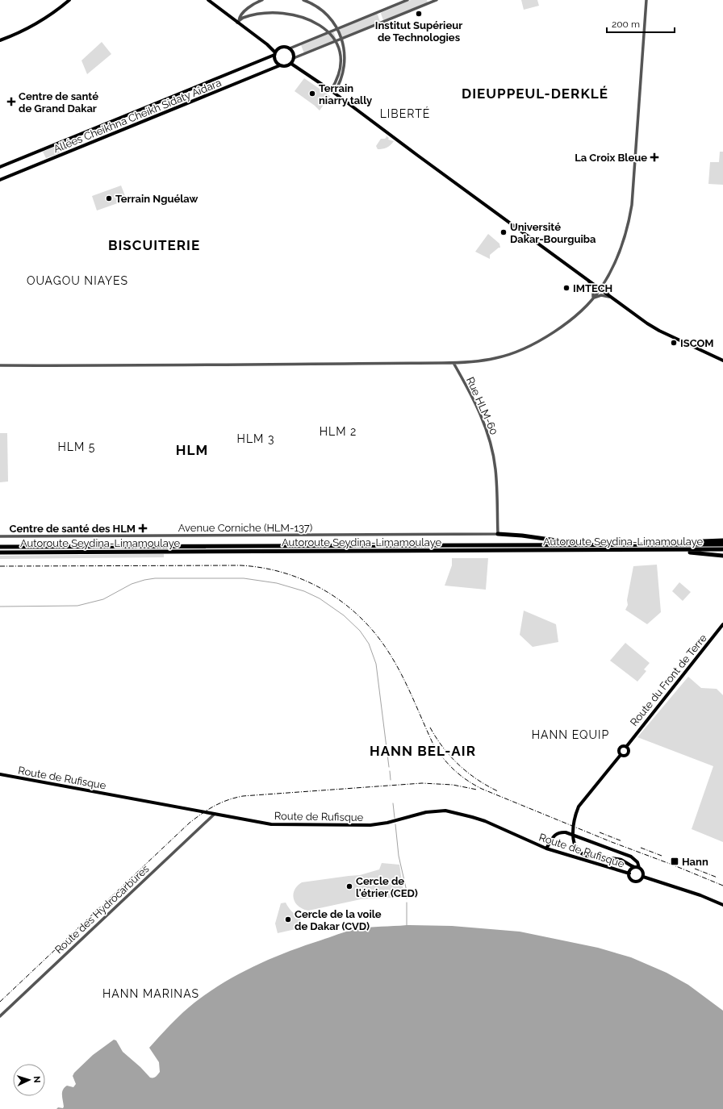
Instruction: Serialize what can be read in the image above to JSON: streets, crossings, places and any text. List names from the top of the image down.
{
  "streets": {
    "highway": ["Autoroute Seydina-Limamoulaye"],
    "main road": ["Allées Cheikhna Cheikh Sidaty Aîdara", "Route du Front de Terre", "Route de Rufisque"],
    "street": ["Rue HLM-60", "Avenue Corniche (HLM-137)", "Route des Hydrocarbures"]
  },
  "crossings": [
    ["Rue HLM-60", "Avenue Corniche (HLM-137)"],
    ["Route du Front de Terre", "Route de Rufisque"],
    ["Route de Rufisque", "Route des Hydrocarbures"]
  ],
  "districts": [
    "DIEUPPEUL-DERKLÉ",
    "LIBERTÉ",
    "BISCUITERIE",
    "OUAGOU NIAYES",
    "HLM 2",
    "HLM 3",
    "HLM 5",
    "HLM",
    "HANN EQUIP",
    "HANN BEL-AIR",
    "HANN MARINAS"
  ],
  "places": {
    "other": [
      "Institut Supérieur de Technologies",
      "Terrain niarry tally",
      "Terrain Nguélaw",
      "Université Dakar-Bourguiba",
      "IMTECH",
      "ISCOM",
      "Cercle de l'étrier (CED)",
      "Cercle de la voile de Dakar (CVD)"
    ],
    "health": ["Centre de santé de Grand Dakar", "La Croix Bleue", "Centre de santé des HLM"],
    "transit": ["Hann"]
  },
  "scale_bar": "200 m",
  "north": "right"
}
